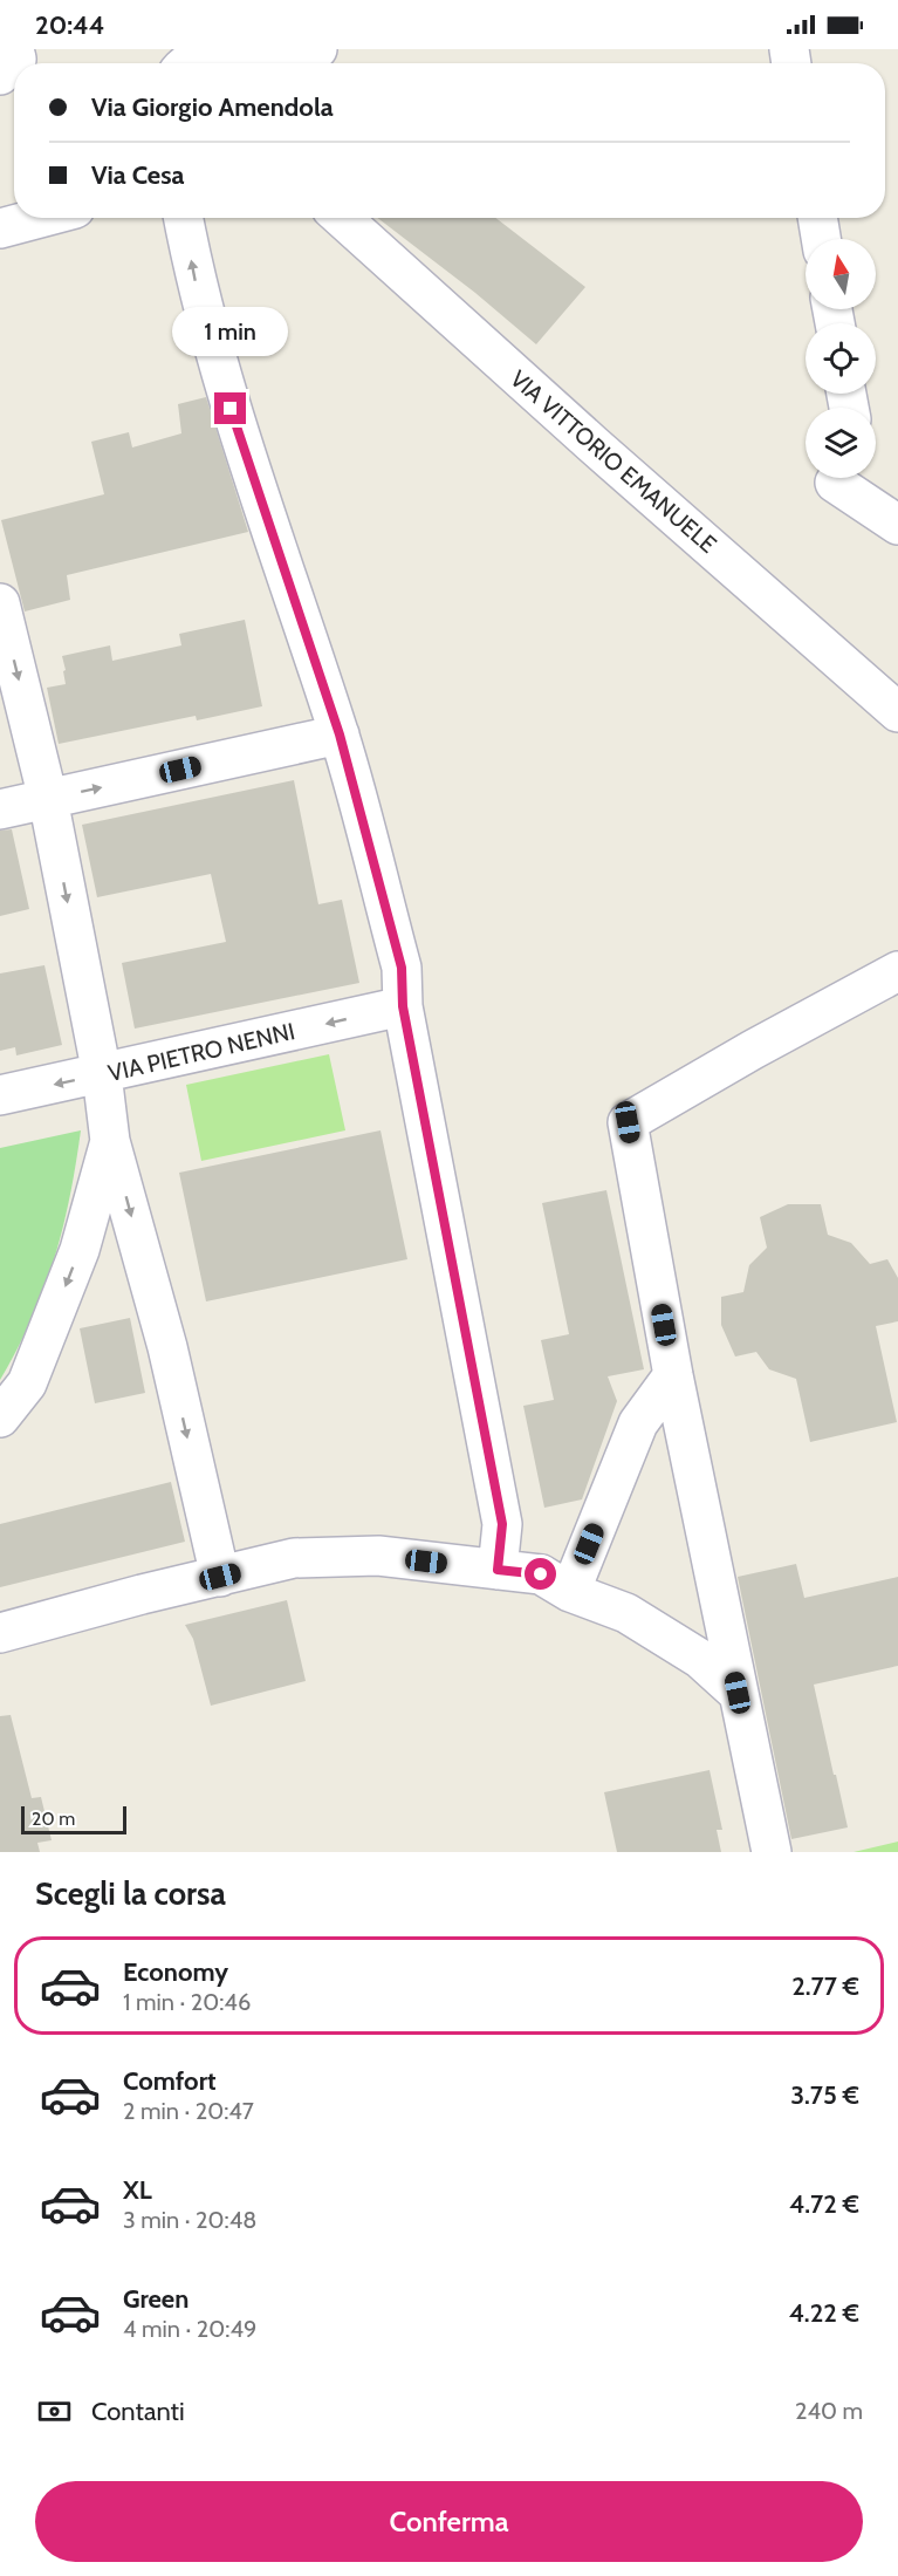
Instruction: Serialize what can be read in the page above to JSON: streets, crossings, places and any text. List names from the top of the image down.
{
  "streets": {
    "street": ["VIA VITTORIO EMANUELE", "VIA PIETRO NENNI"]
  },
  "scale_bar": "20 m",
  "north": "top",
  "page": {
    "status": "20:44",
    "banner": ["Via Giorgio Amendola", "Via Cesa"],
    "bubble": "1 min",
    "scale": "20 m",
    "heading": "Scegli la corsa",
    "list": [
      {
        "name": "Economy",
        "note": "1 min · 20:46",
        "value": "2.77 €"
      },
      {
        "name": "Comfort",
        "note": "2 min · 20:47",
        "value": "3.75 €"
      },
      {
        "name": "XL",
        "note": "3 min · 20:48",
        "value": "4.72 €"
      },
      {
        "name": "Green",
        "note": "4 min · 20:49",
        "value": "4.22 €"
      }
    ],
    "pay": ["Contanti", "240 m"],
    "buttons": "Conferma"
  }
}
